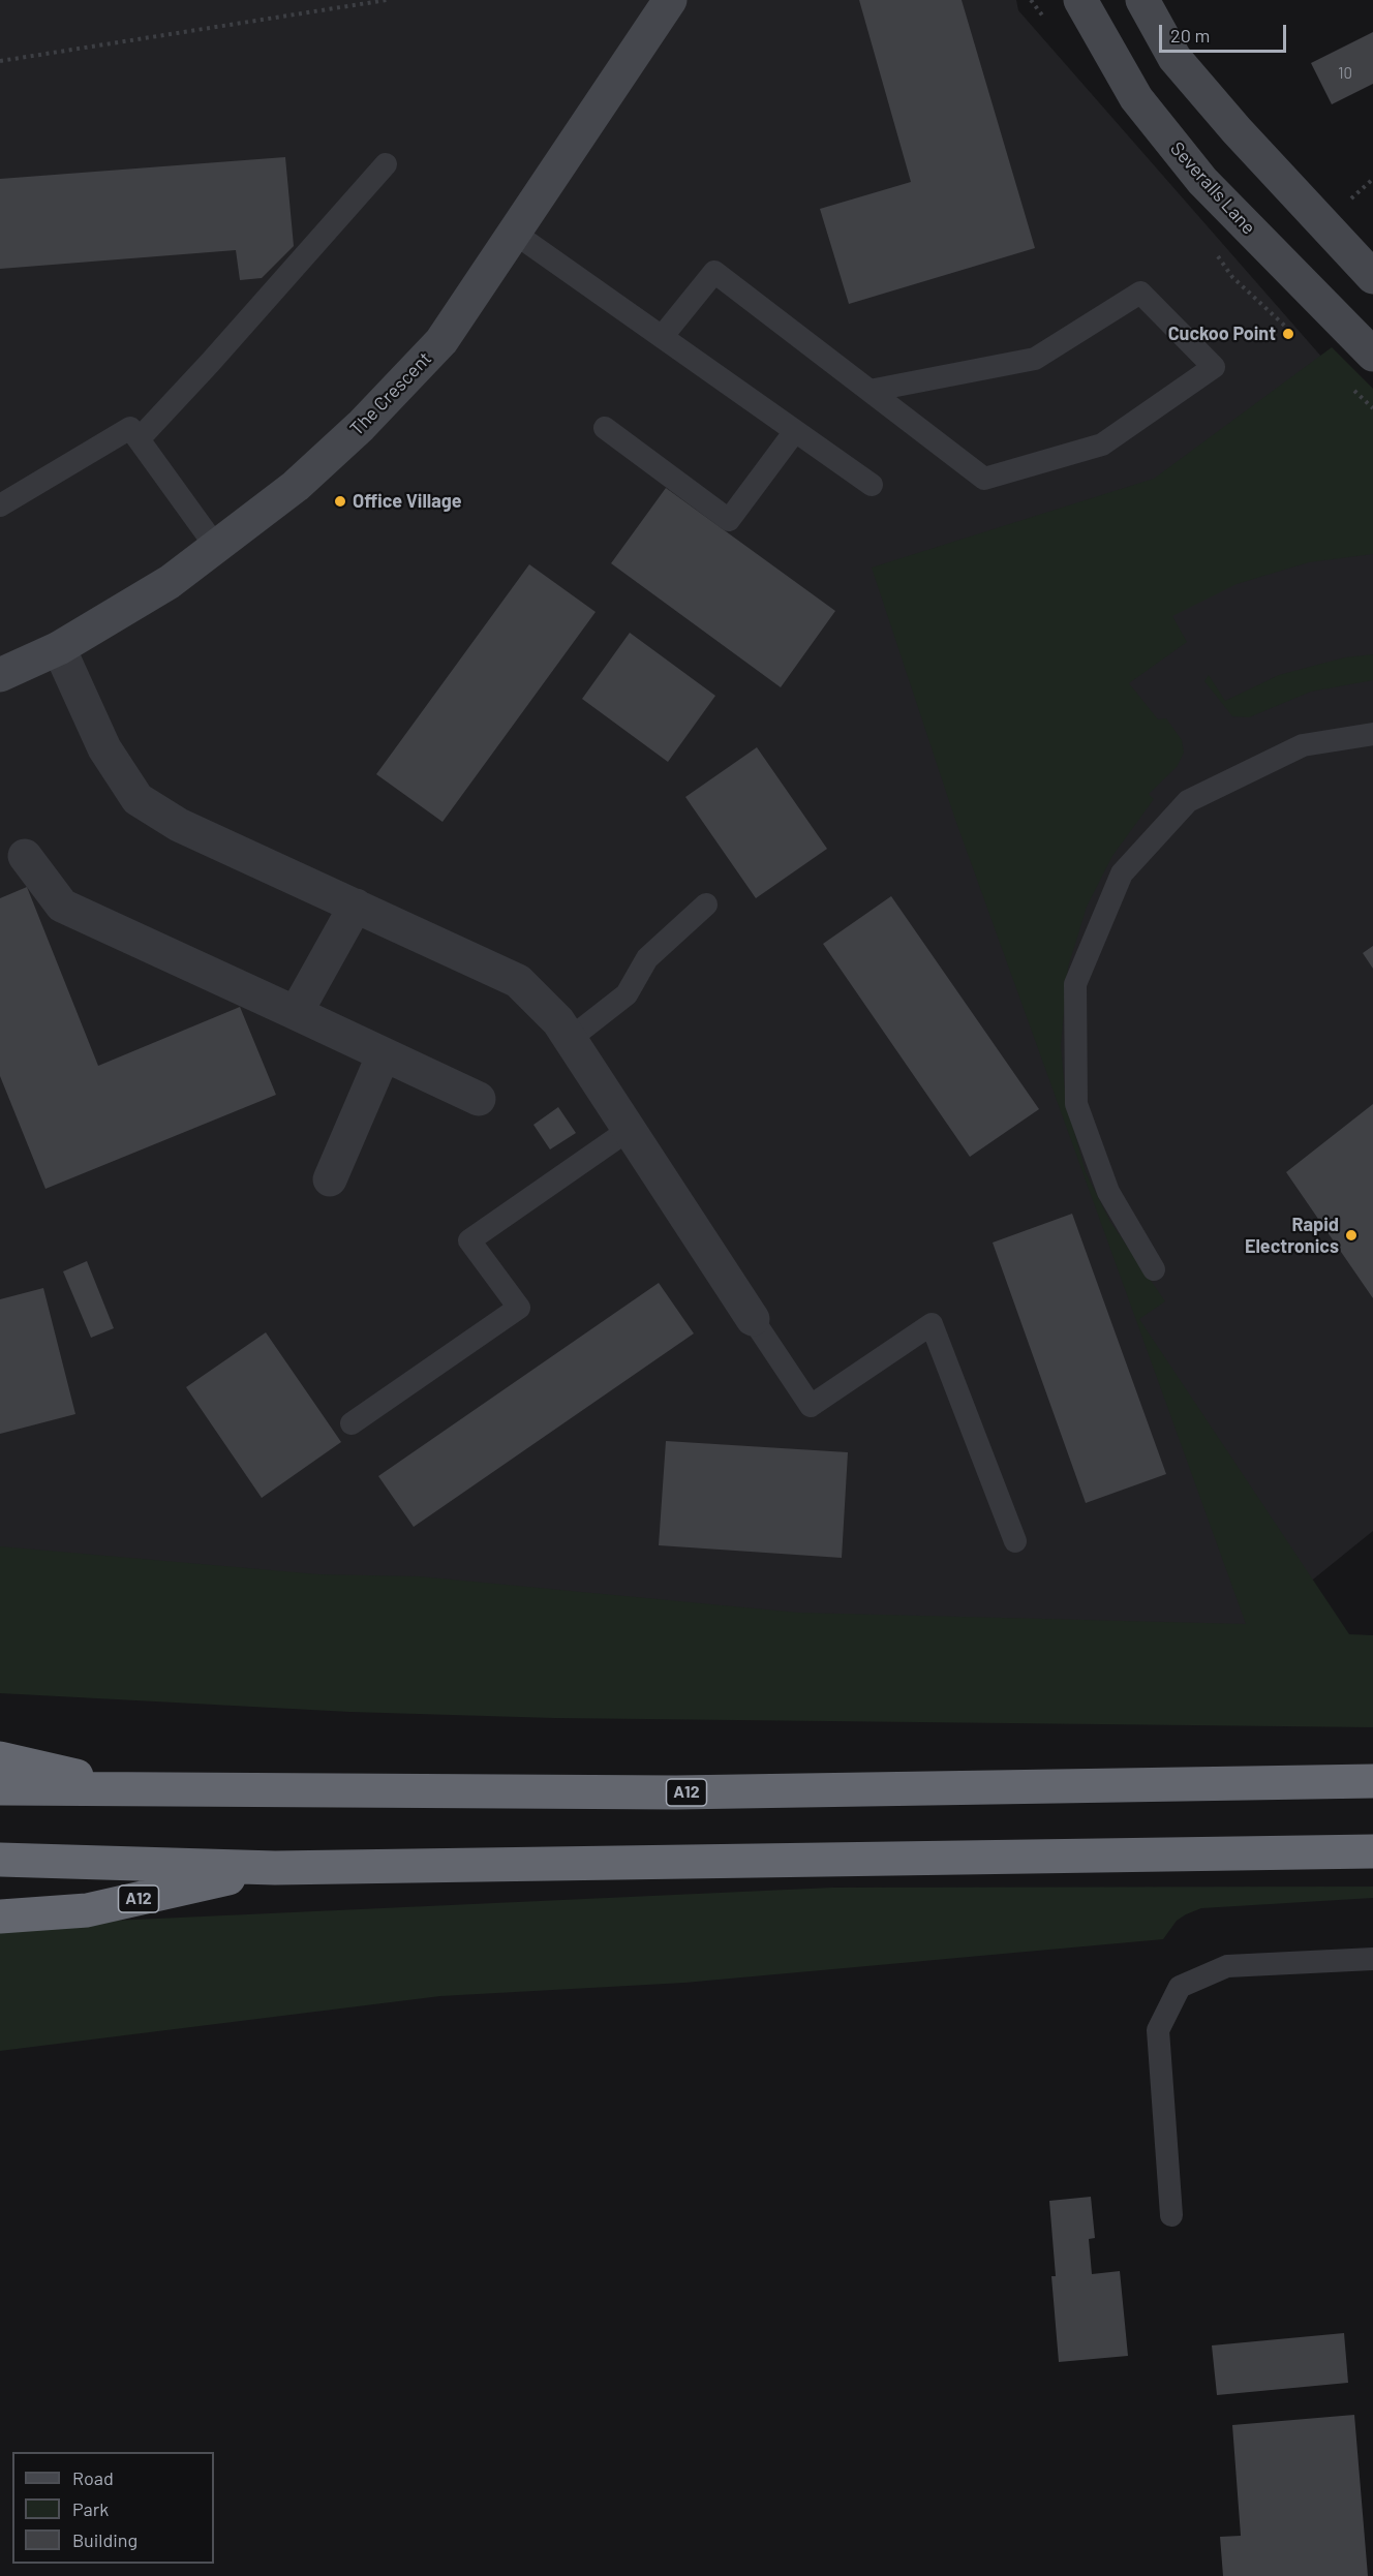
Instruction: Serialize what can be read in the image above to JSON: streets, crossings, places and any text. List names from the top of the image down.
{
  "streets": {
    "highway": ["A12"],
    "street": ["Severalls Lane", "The Crescent"]
  },
  "places": ["Cuckoo Point", "Office Village", "Rapid Electronics"],
  "house_numbers": ["10"],
  "legend": ["Road", "Park", "Building"],
  "scale_bar": "20 m"
}
